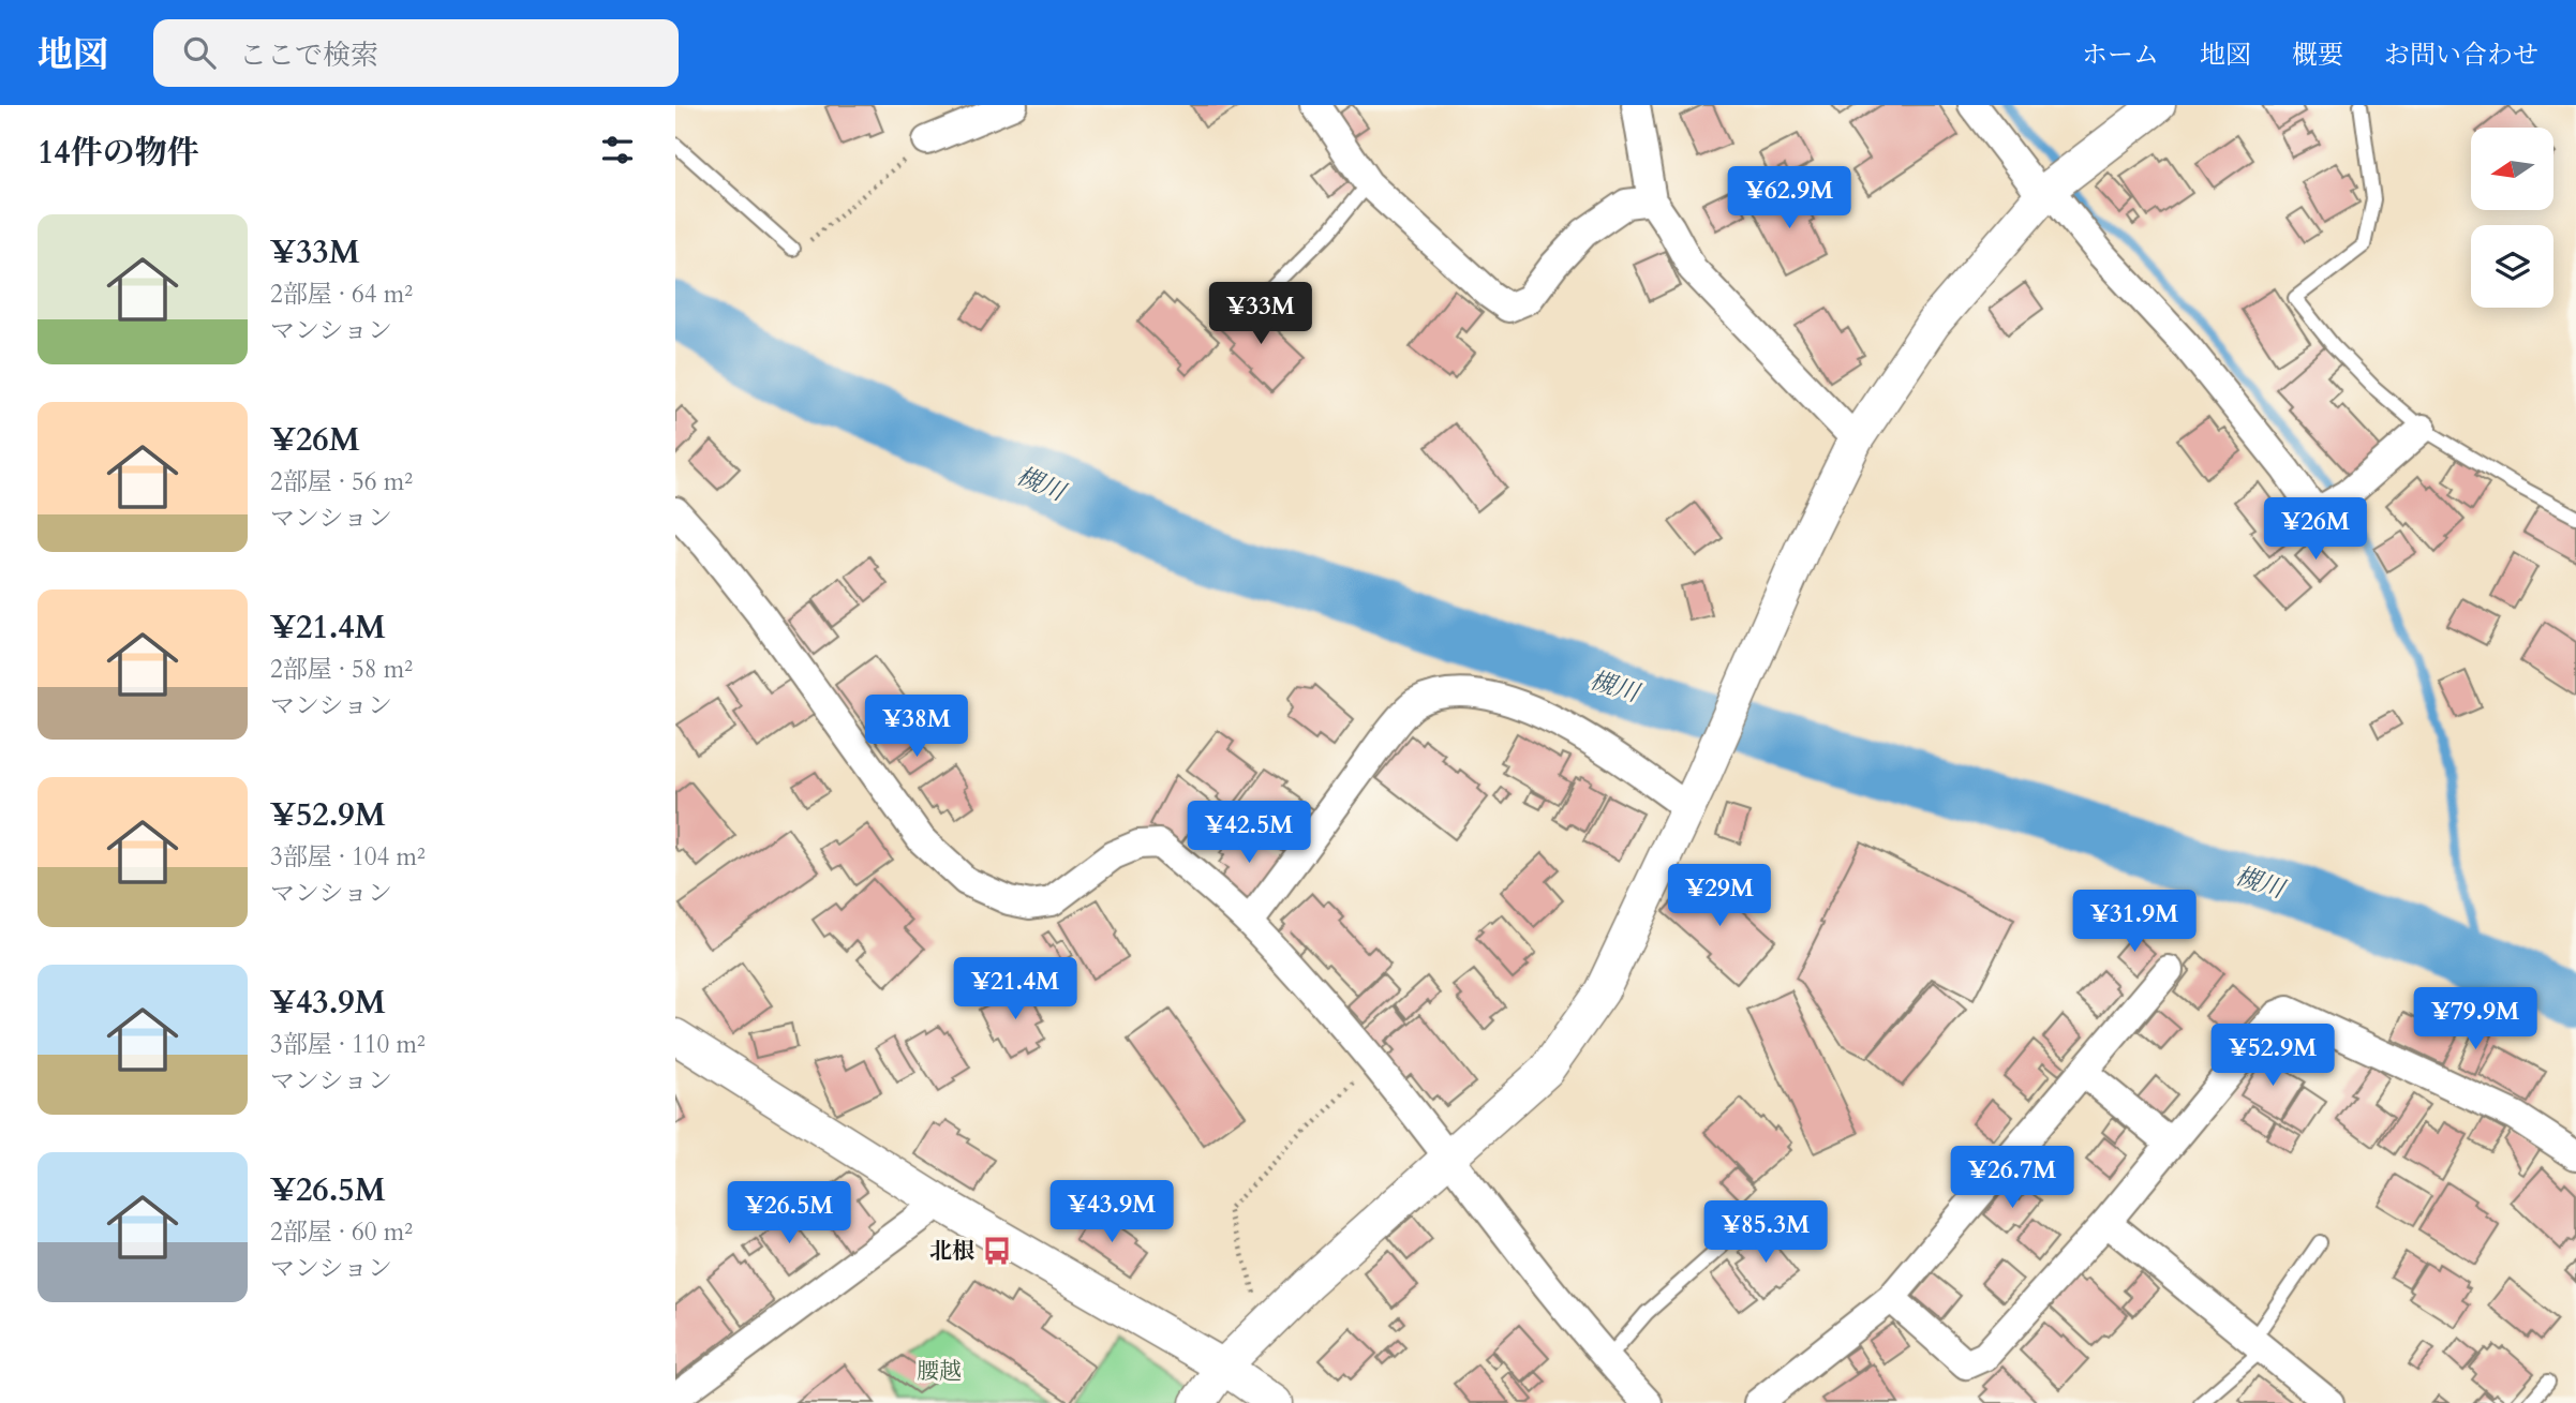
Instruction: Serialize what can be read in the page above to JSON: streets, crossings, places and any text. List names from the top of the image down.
{
  "water": ["槻川"],
  "parks": ["腰越"],
  "places": {
    "bus stop": ["北根"]
  },
  "north": "left",
  "page": {
    "header": "地図",
    "search": "ここで検索",
    "nav": [
      "ホーム",
      "地図",
      "概要",
      "お問い合わせ"
    ],
    "heading": "14件の物件",
    "price": [
      "¥62.9M",
      "¥33M",
      "¥26M",
      "¥38M",
      "¥42.5M",
      "¥29M",
      "¥31.9M",
      "¥21.4M",
      "¥79.9M",
      "¥52.9M",
      "¥26.7M",
      "¥43.9M",
      "¥26.5M",
      "¥85.3M"
    ],
    "list": [
      {
        "name": "¥33M",
        "note": "2部屋 · 64 m² · マンション"
      },
      {
        "name": "¥26M",
        "note": "2部屋 · 56 m² · マンション"
      },
      {
        "name": "¥21.4M",
        "note": "2部屋 · 58 m² · マンション"
      },
      {
        "name": "¥52.9M",
        "note": "3部屋 · 104 m² · マンション"
      },
      {
        "name": "¥43.9M",
        "note": "3部屋 · 110 m² · マンション"
      },
      {
        "name": "¥26.5M",
        "note": "2部屋 · 60 m² · マンション"
      }
    ]
  }
}
